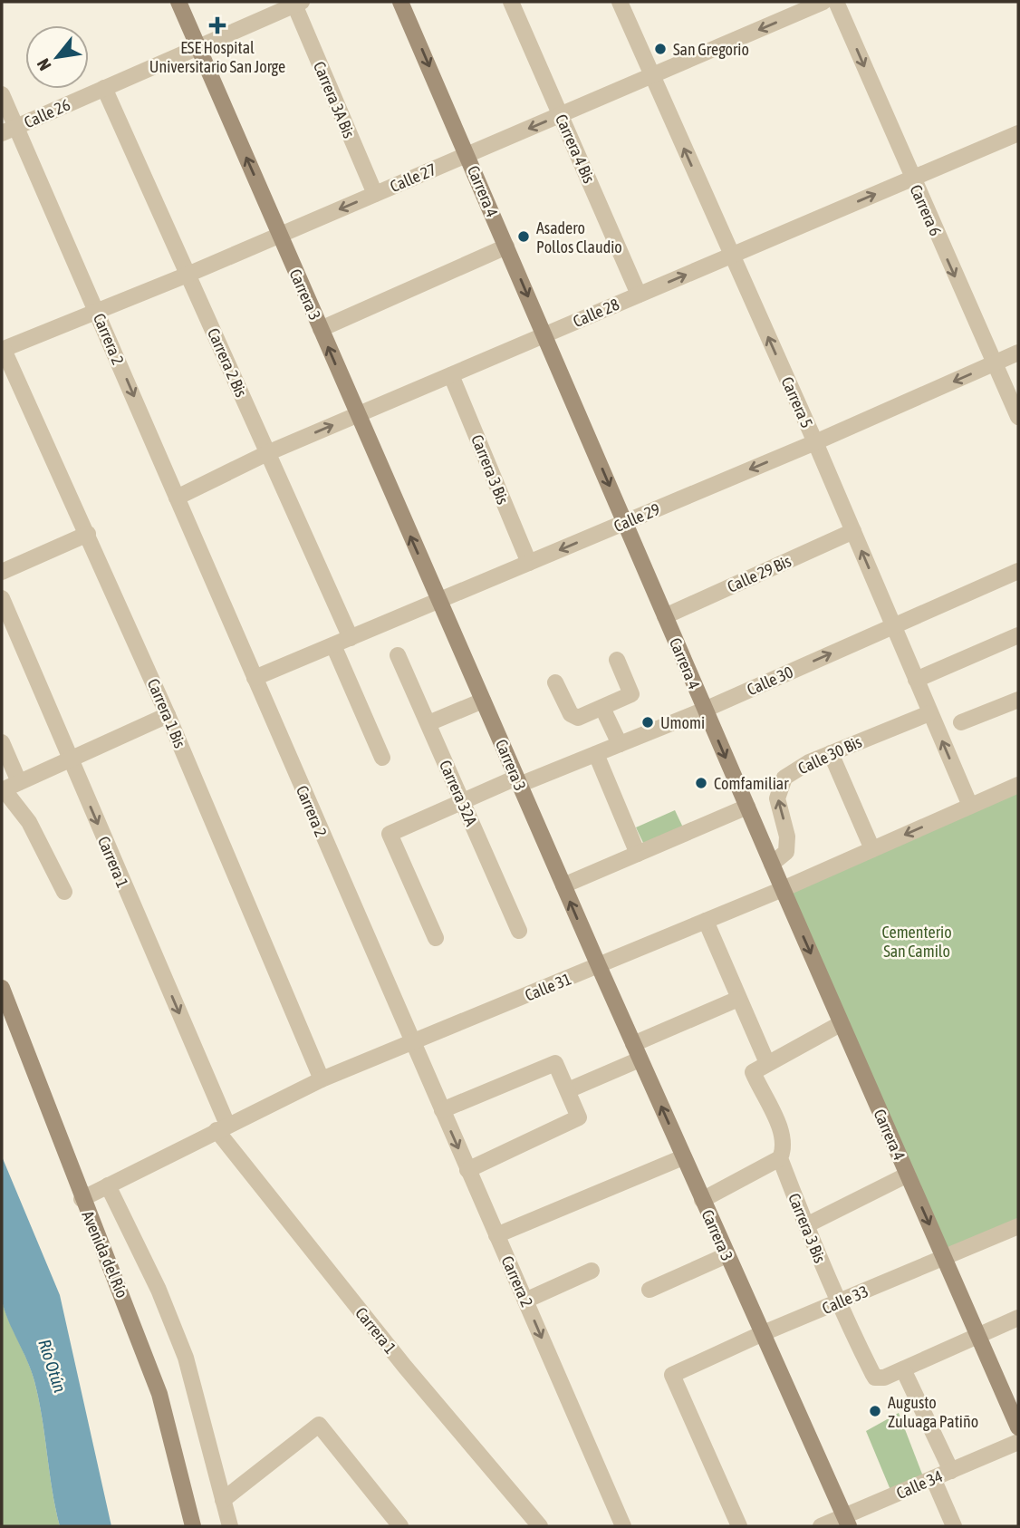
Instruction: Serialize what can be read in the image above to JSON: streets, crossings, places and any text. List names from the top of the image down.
{
  "streets": {
    "main road": ["Carrera 4", "Carrera 3", "Avenida del Río"],
    "street": [
      "Carrera 3A Bis",
      "Calle 26",
      "Carrera 4 Bis",
      "Calle 27",
      "Carrera 6",
      "Calle 28",
      "Carrera 2",
      "Carrera 2 Bis",
      "Carrera 5",
      "Carrera 3 Bis",
      "Calle 29",
      "Calle 29 Bis",
      "Calle 30",
      "Carrera 1 Bis",
      "Calle 30 Bis",
      "Carrera 32A",
      "Carrera 1",
      "Calle 31",
      "Calle 33",
      "Calle 34"
    ]
  },
  "crossings": [
    ["Carrera 3A Bis", "Calle 26"],
    ["Carrera 3A Bis", "Calle 27"],
    ["Calle 26", "Carrera 3"],
    ["Calle 26", "Carrera 2"],
    ["Calle 26", "Carrera 2 Bis"],
    ["Carrera 4 Bis", "Calle 27"],
    ["Carrera 4 Bis", "Calle 28"],
    ["Calle 27", "Carrera 4"],
    ["Calle 27", "Carrera 3"],
    ["Calle 27", "Carrera 2"],
    ["Calle 27", "Carrera 2 Bis"],
    ["Calle 27", "Carrera 5"],
    ["Calle 27", "Carrera 1 Bis"],
    ["Carrera 4", "Calle 28"],
    ["Carrera 4", "Calle 29"],
    ["Carrera 4", "Calle 29 Bis"],
    ["Carrera 4", "Calle 30"],
    ["Carrera 4", "Calle 30 Bis"],
    ["Carrera 4", "Calle 31"],
    ["Carrera 4", "Calle 33"],
    ["Carrera 6", "Calle 28"],
    ["Carrera 6", "Calle 29"],
    ["Carrera 3", "Calle 28"],
    ["Carrera 3", "Calle 29"],
    ["Carrera 3", "Calle 30"],
    ["Carrera 3", "Calle 31"],
    ["Carrera 3", "Calle 33"],
    ["Carrera 3", "Calle 34"],
    ["Calle 28", "Carrera 2"],
    ["Calle 28", "Carrera 2 Bis"],
    ["Calle 28", "Carrera 5"],
    ["Calle 28", "Carrera 3 Bis"],
    ["Carrera 2", "Calle 29"],
    ["Carrera 2", "Calle 31"],
    ["Carrera 2 Bis", "Calle 29"],
    ["Carrera 5", "Calle 29"],
    ["Carrera 5", "Calle 29 Bis"],
    ["Carrera 5", "Calle 30"],
    ["Carrera 5", "Calle 30 Bis"],
    ["Carrera 5", "Calle 31"],
    ["Carrera 3 Bis", "Calle 29"],
    ["Carrera 3 Bis", "Calle 33"],
    ["Calle 30", "Carrera 32A"],
    ["Carrera 1 Bis", "Calle 31"],
    ["Carrera 1", "Calle 31"],
    ["Calle 31", "Avenida del Río"]
  ],
  "one_way": [
    "Calle 27",
    "Carrera 4",
    "Carrera 6",
    "Carrera 3",
    "Calle 28",
    "Carrera 5",
    "Calle 29",
    "Calle 30 Bis"
  ],
  "water": ["Río Otún"],
  "parks": ["Cementerio San Camilo"],
  "places": {
    "health": ["ESE Hospital Universitario San Jorge"],
    "other": [
      "San Gregorio",
      "Asadero Pollos Claudio",
      "Umomi",
      "Comfamiliar",
      "Augusto Zuluaga Patiño"
    ]
  },
  "north": "bottom left"
}
